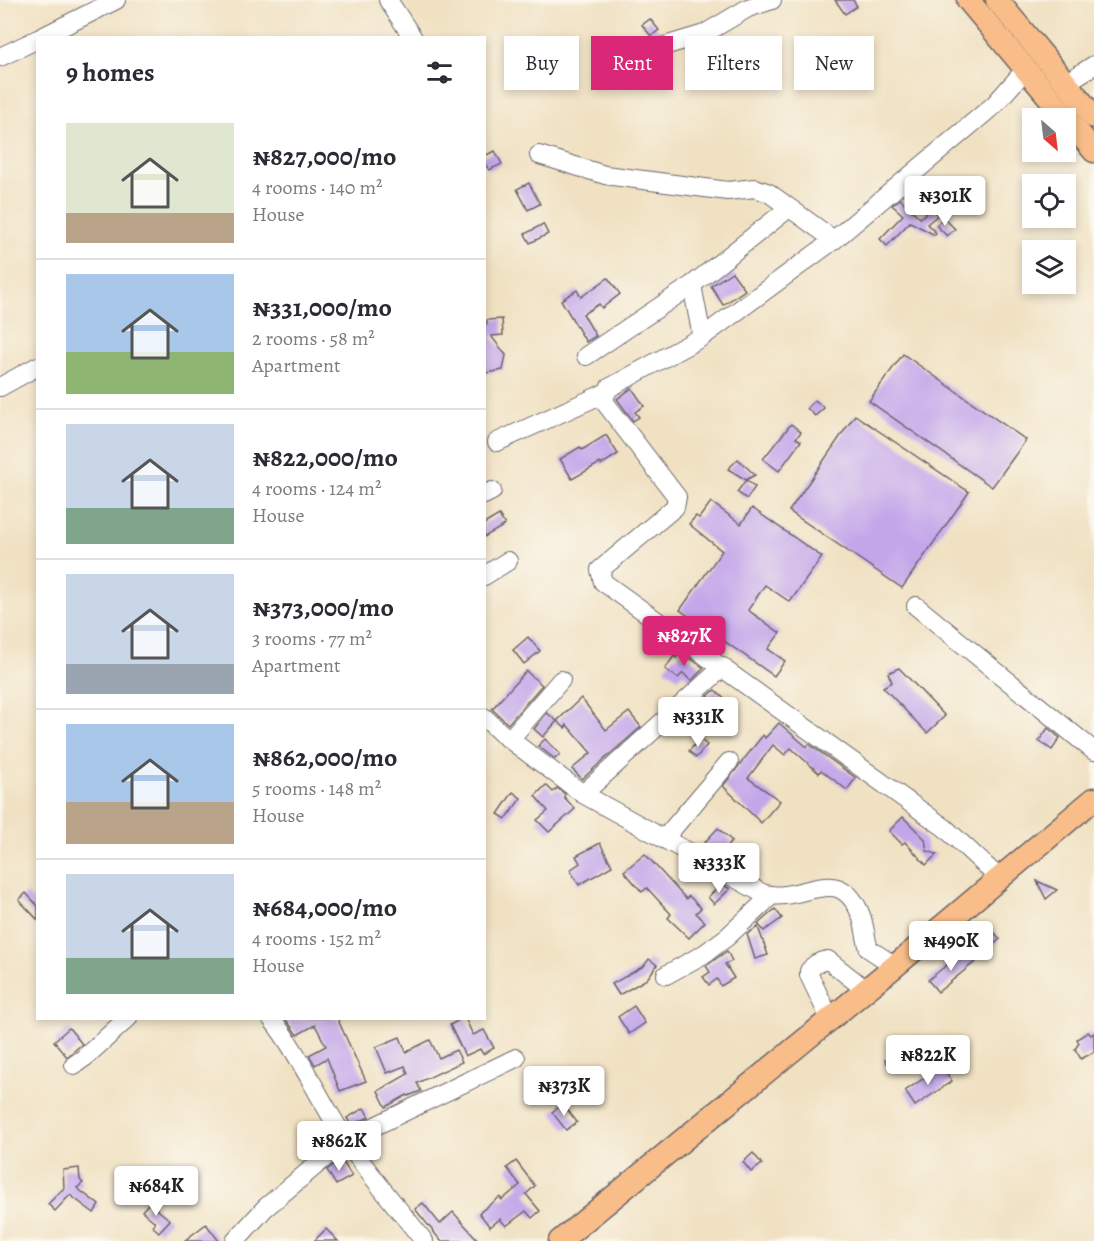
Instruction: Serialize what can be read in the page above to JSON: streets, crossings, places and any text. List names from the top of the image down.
{
  "north": "bottom right",
  "page": {
    "chip": [
      "Buy",
      "Rent",
      "Filters",
      "New"
    ],
    "heading": "9 homes",
    "list": [
      {
        "name": "₦827,000/mo",
        "note": "4 rooms · 140 m² · House"
      },
      {
        "name": "₦331,000/mo",
        "note": "2 rooms · 58 m² · Apartment"
      },
      {
        "name": "₦822,000/mo",
        "note": "4 rooms · 124 m² · House"
      },
      {
        "name": "₦373,000/mo",
        "note": "3 rooms · 77 m² · Apartment"
      },
      {
        "name": "₦862,000/mo",
        "note": "5 rooms · 148 m² · House"
      },
      {
        "name": "₦684,000/mo",
        "note": "4 rooms · 152 m² · House"
      }
    ],
    "price": [
      "₦301K",
      "₦827K",
      "₦331K",
      "₦333K",
      "₦490K",
      "₦822K",
      "₦373K",
      "₦862K",
      "₦684K"
    ]
  }
}
